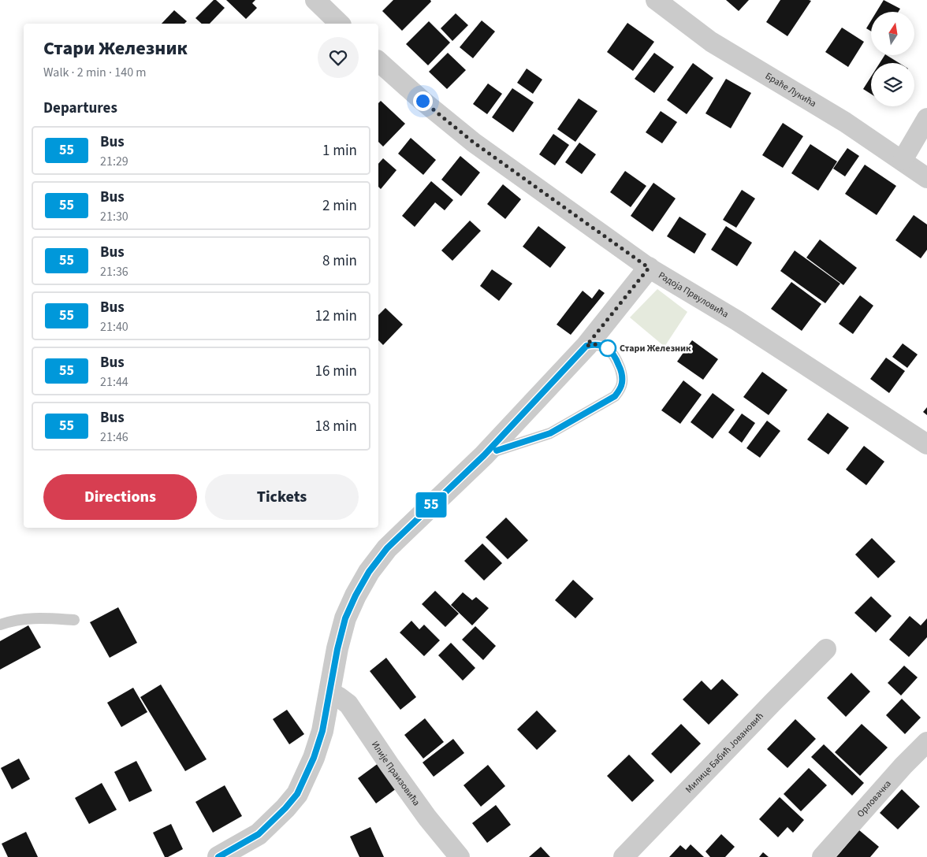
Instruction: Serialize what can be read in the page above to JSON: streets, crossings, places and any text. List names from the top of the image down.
{
  "streets": {
    "street": [
      "Браће Лукића",
      "Радоја Првуловића",
      "Милице Бабић Јовановић",
      "Илије Праизовића",
      "Орловачка"
    ]
  },
  "places": ["Стари Железник"],
  "lines": ["bus line 55"],
  "north": "top",
  "page": {
    "on_map": "55",
    "heading": [
      ["Стари Железник", "Walk · 2 min · 140 m"],
      "Departures"
    ],
    "list": [
      {
        "mark": "55",
        "name": "Bus",
        "note": "21:29",
        "value": "1 min"
      },
      {
        "mark": "55",
        "name": "Bus",
        "note": "21:30",
        "value": "2 min"
      },
      {
        "mark": "55",
        "name": "Bus",
        "note": "21:36",
        "value": "8 min"
      },
      {
        "mark": "55",
        "name": "Bus",
        "note": "21:40",
        "value": "12 min"
      },
      {
        "mark": "55",
        "name": "Bus",
        "note": "21:44",
        "value": "16 min"
      },
      {
        "mark": "55",
        "name": "Bus",
        "note": "21:46",
        "value": "18 min"
      }
    ],
    "buttons": ["Directions", "Tickets"]
  }
}
